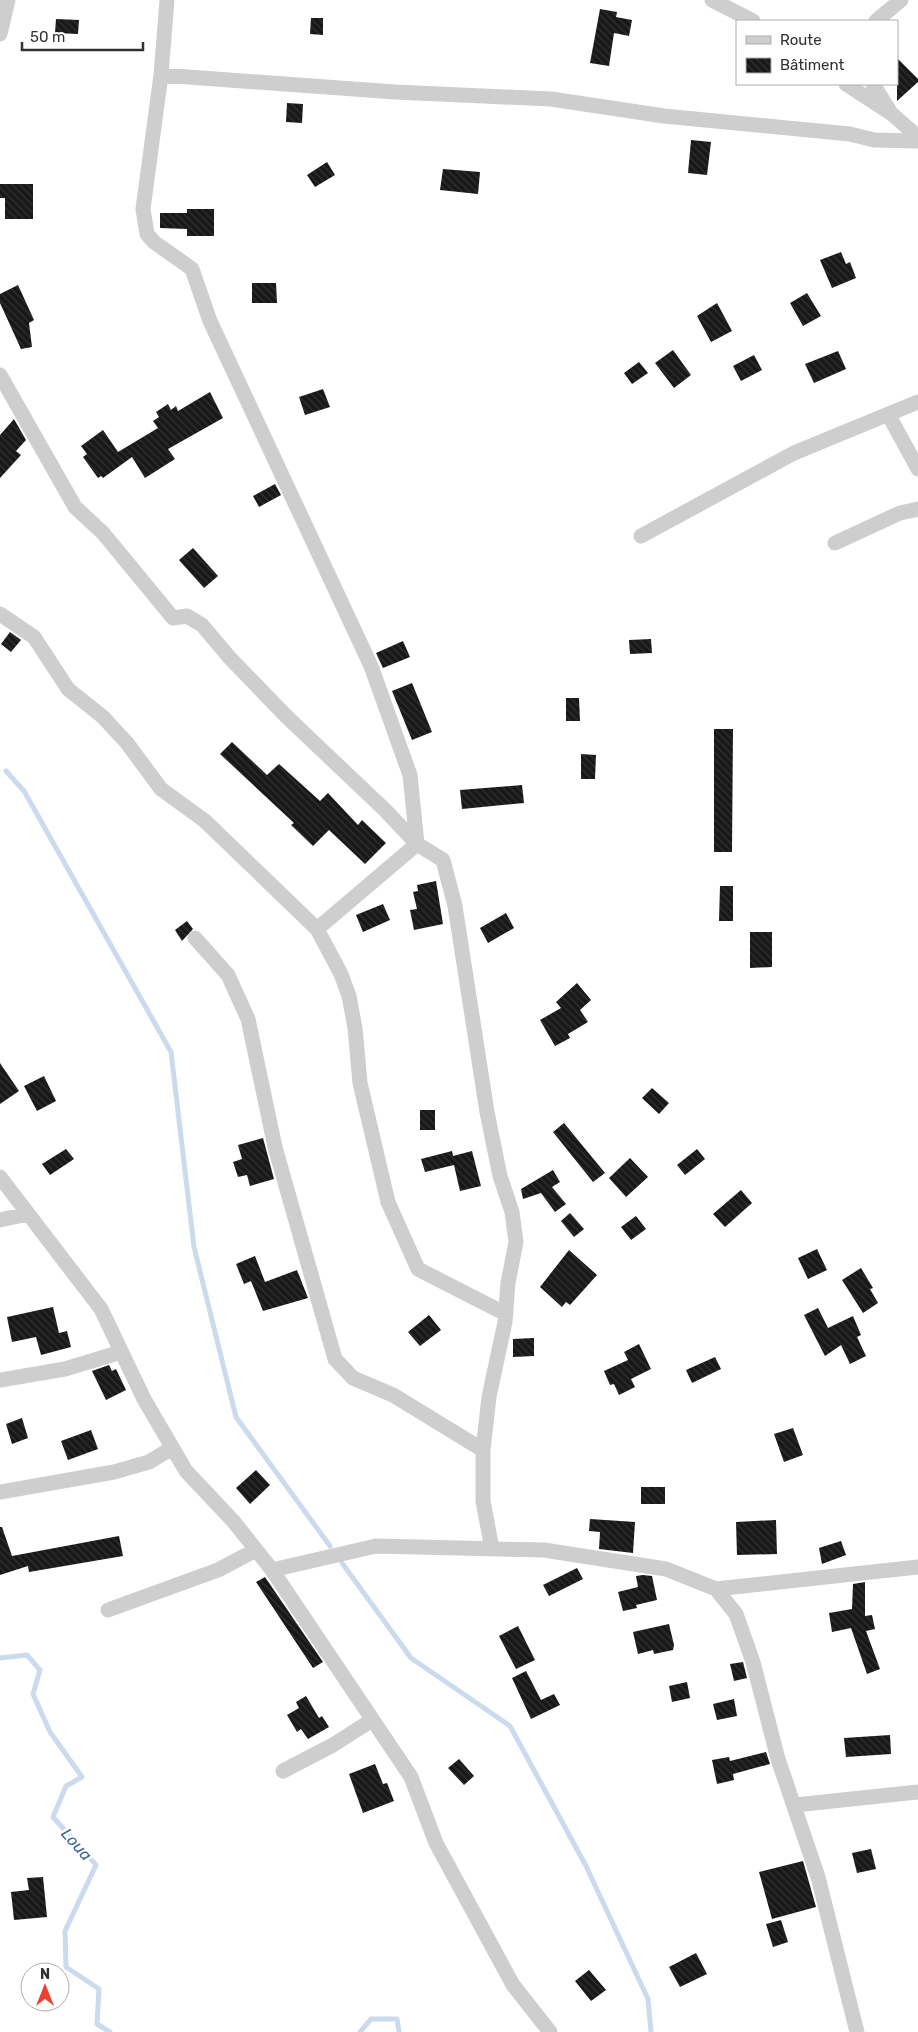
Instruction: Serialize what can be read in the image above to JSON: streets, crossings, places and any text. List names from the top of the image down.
{
  "water": ["Loua"],
  "legend": ["Route", "Bâtiment"],
  "scale_bar": "50 m",
  "north": "top"
}
